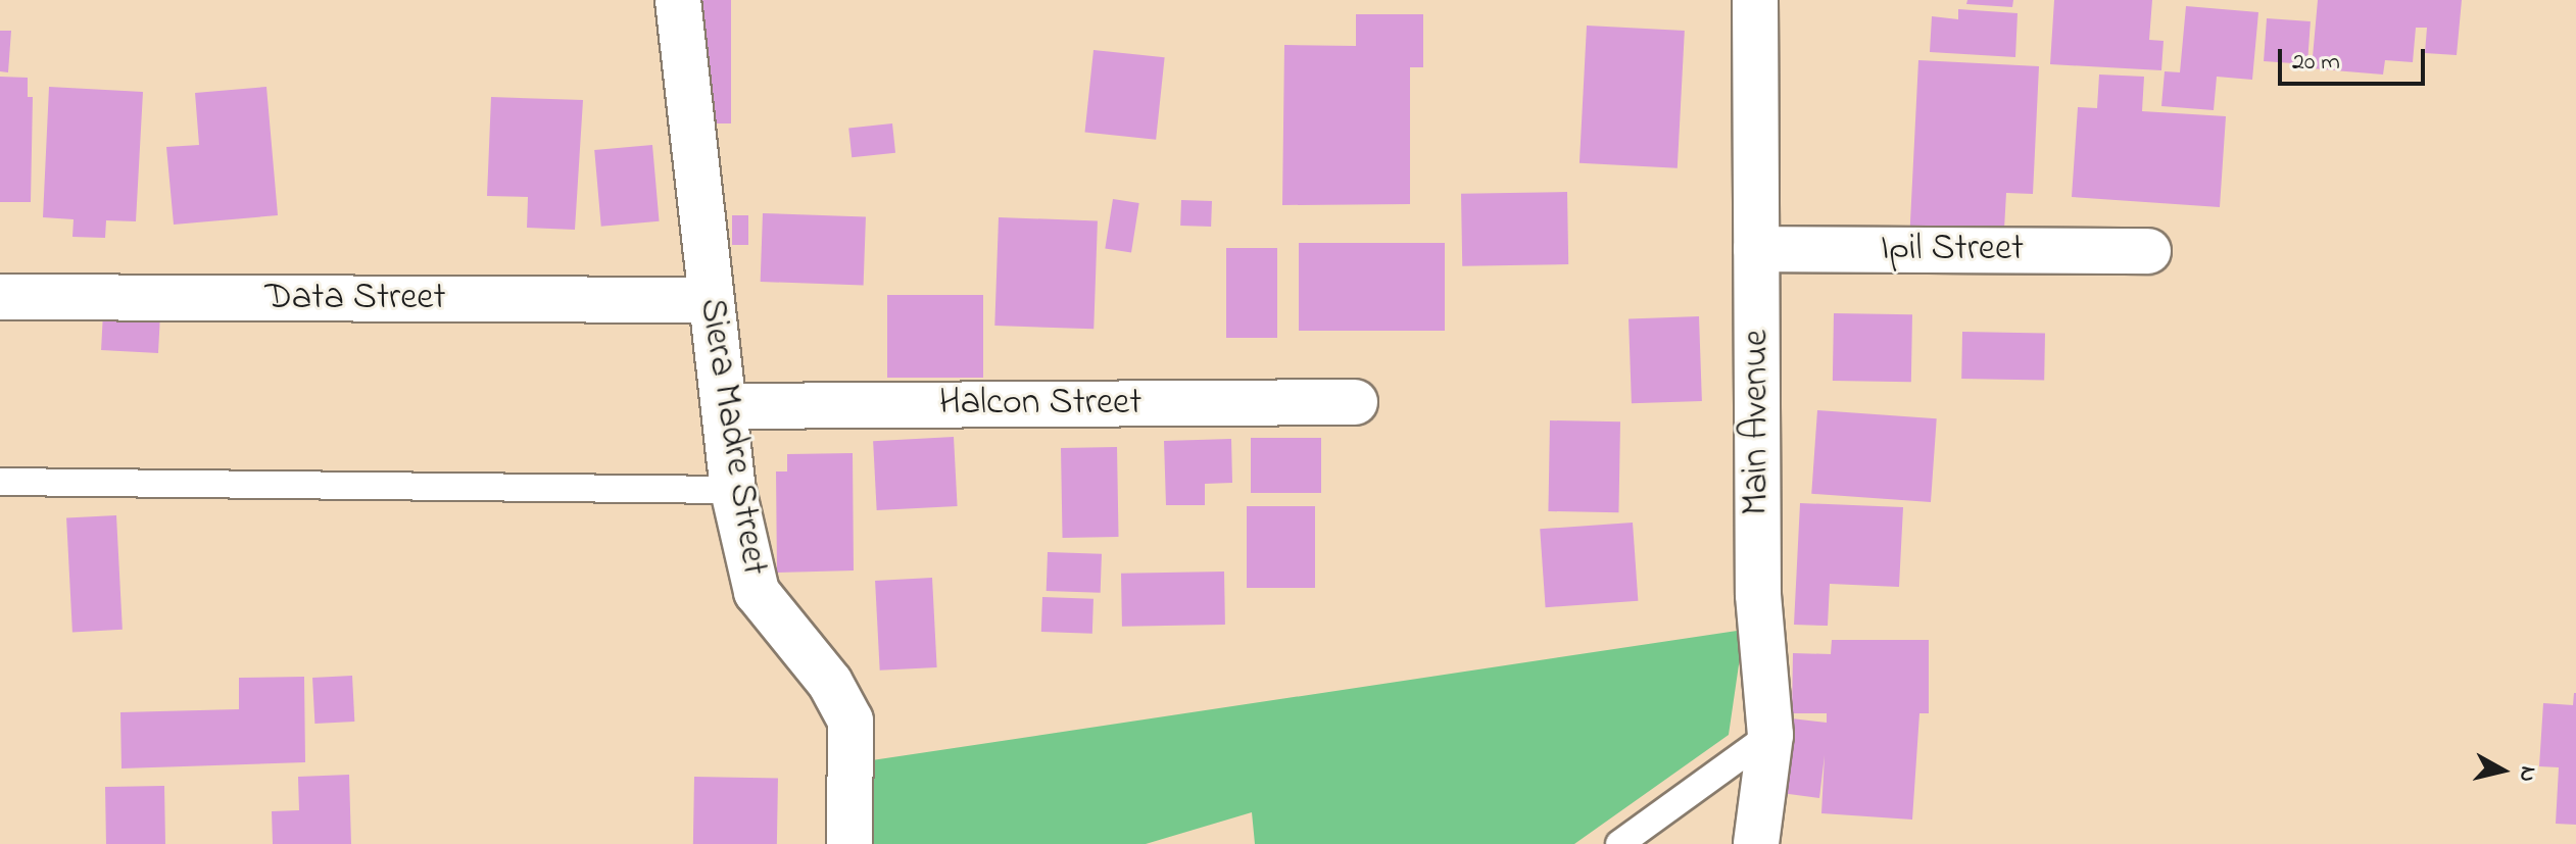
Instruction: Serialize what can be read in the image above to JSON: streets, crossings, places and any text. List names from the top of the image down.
{
  "streets": {
    "street": [
      "Ipil Street",
      "Data Street",
      "Halcon Street",
      "Main Avenue",
      "Siera Madre Street"
    ]
  },
  "crossings": [
    ["Ipil Street", "Main Avenue"],
    ["Data Street", "Siera Madre Street"],
    ["Halcon Street", "Siera Madre Street"]
  ],
  "scale_bar": "20 m",
  "north": "right"
}
